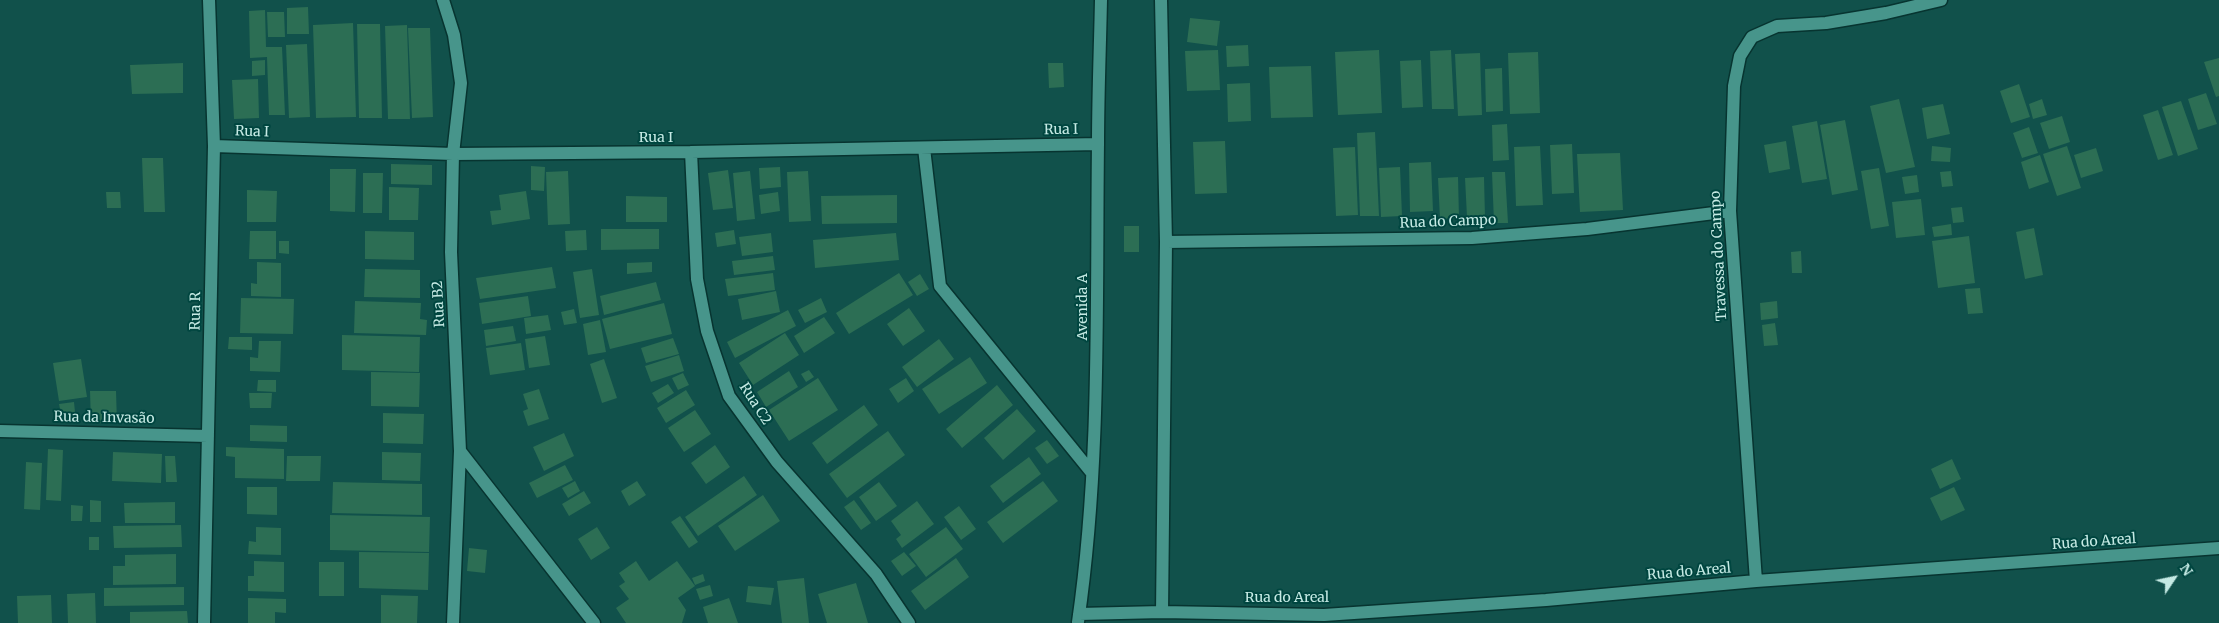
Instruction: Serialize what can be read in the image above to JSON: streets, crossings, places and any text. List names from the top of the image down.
{
  "streets": {
    "street": [
      "Rua I",
      "Rua do Campo",
      "Travessa do Campo",
      "Rua B2",
      "Avenida A",
      "Rua R",
      "Rua C2",
      "Rua da Invasão",
      "Rua do Areal"
    ]
  },
  "crossings": [
    ["Rua I", "Rua B2"],
    ["Rua I", "Avenida A"],
    ["Rua I", "Rua R"],
    ["Rua I", "Rua C2"],
    ["Rua do Campo", "Travessa do Campo"],
    ["Travessa do Campo", "Rua do Areal"],
    ["Avenida A", "Rua do Areal"],
    ["Rua R", "Rua da Invasão"]
  ],
  "north": "top right"
}
